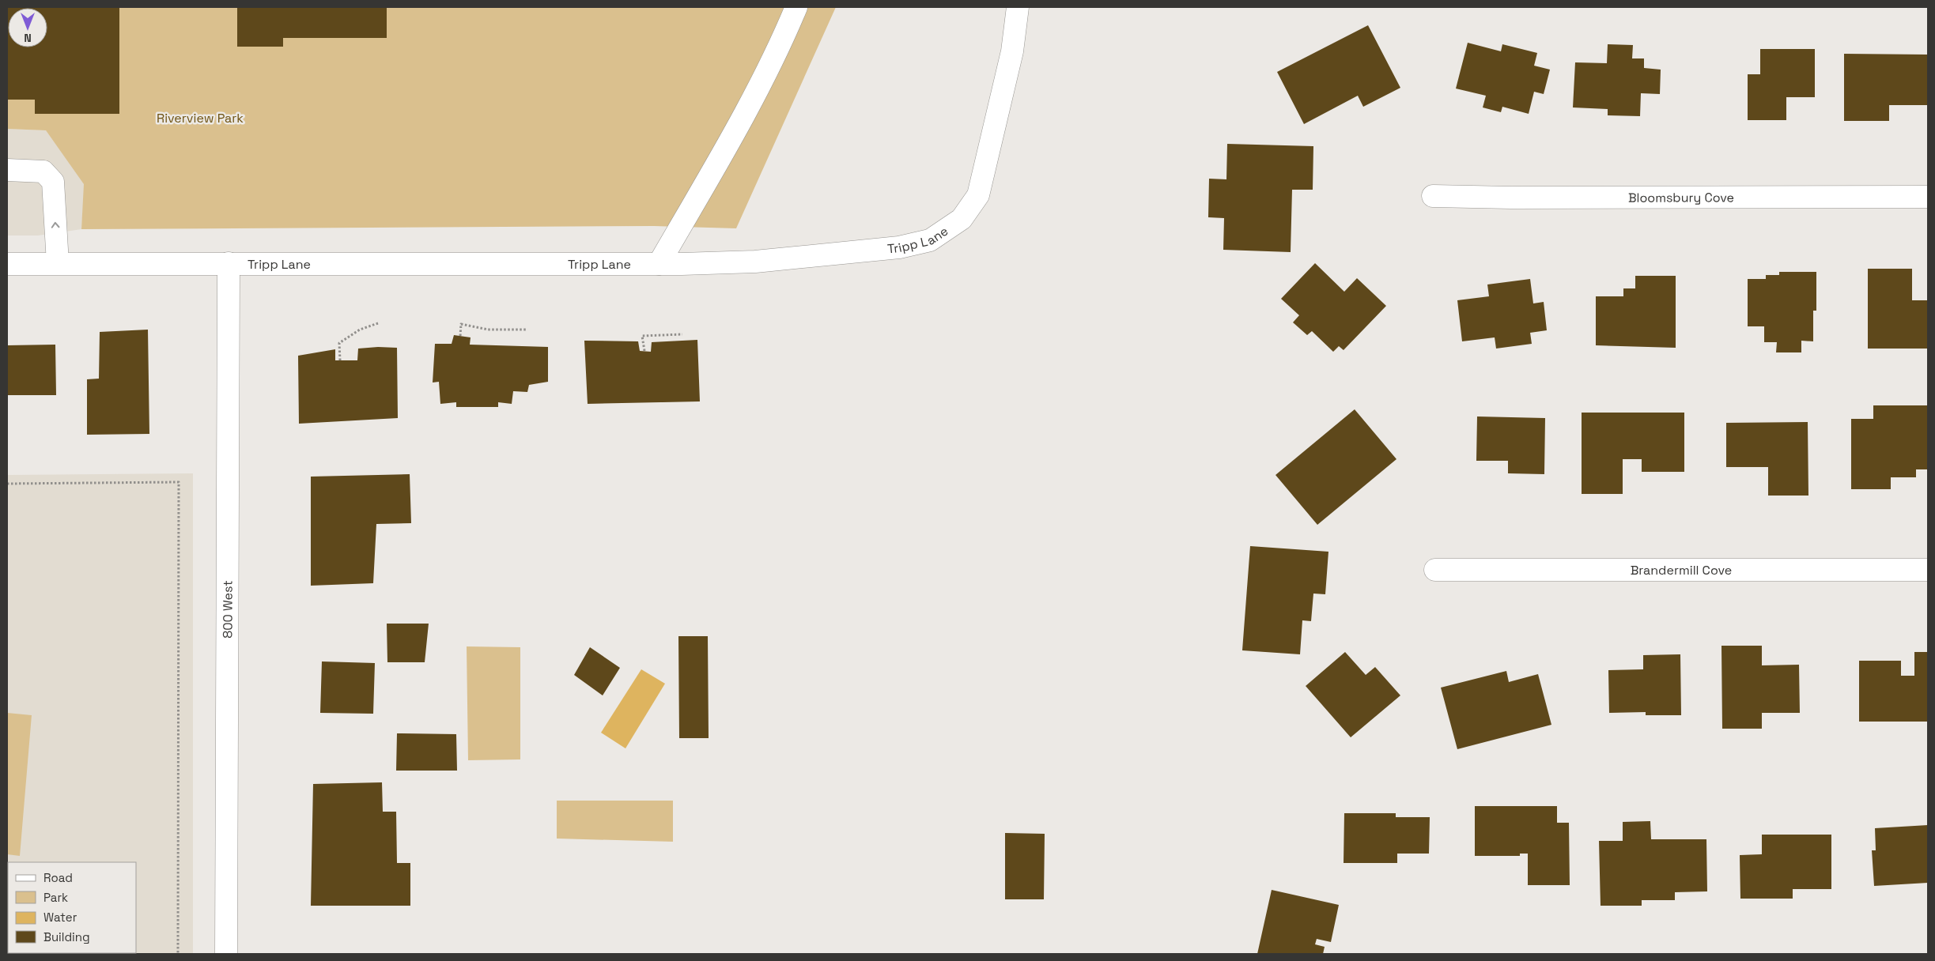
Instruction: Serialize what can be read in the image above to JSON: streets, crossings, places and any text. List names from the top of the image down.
{
  "streets": {
    "street": [
      "Bloomsbury Cove",
      "Tripp Lane",
      "Brandermill Cove",
      "800 West"
    ]
  },
  "crossings": [
    ["Tripp Lane", "800 West"]
  ],
  "parks": ["Riverview Park"],
  "legend": [
    "Road",
    "Park",
    "Water",
    "Building"
  ],
  "north": "bottom"
}
